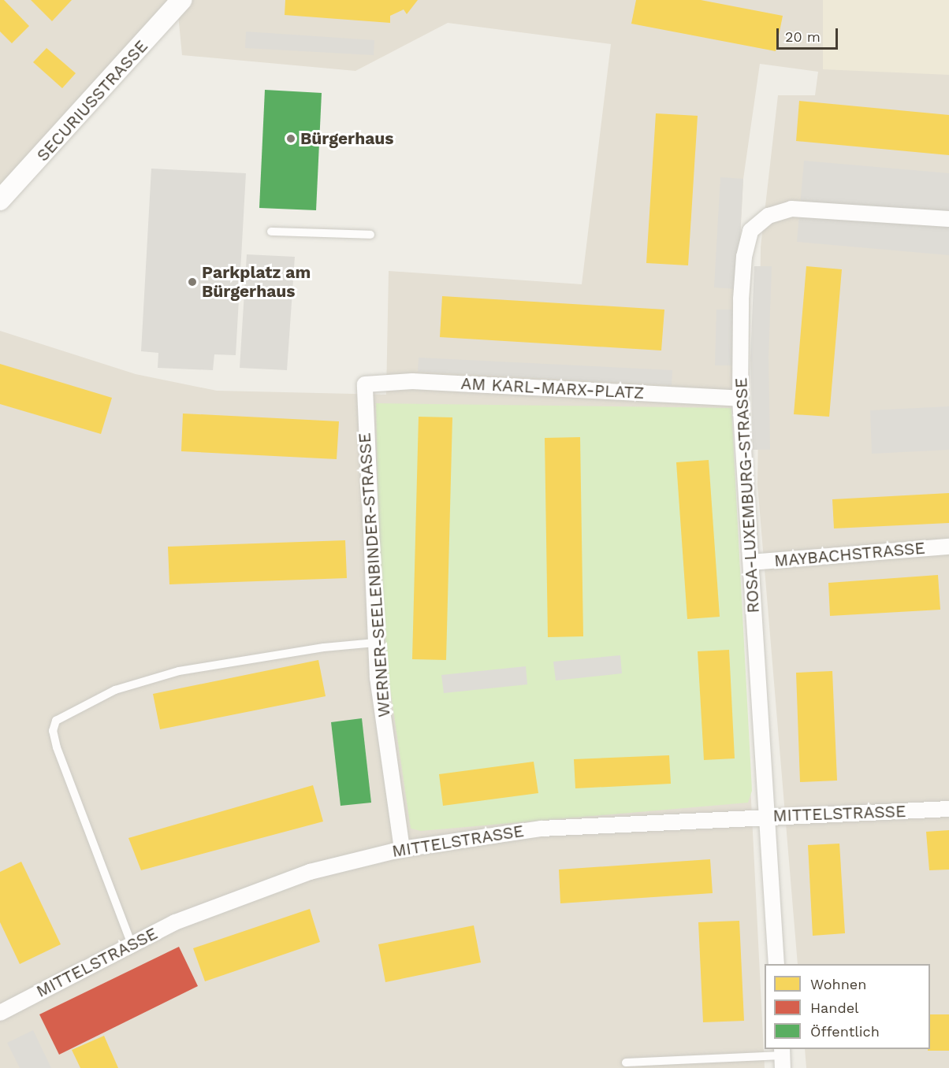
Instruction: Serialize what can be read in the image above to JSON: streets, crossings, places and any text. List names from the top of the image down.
{
  "streets": {
    "street": [
      "SECURIUSSTRASSE",
      "AM KARL-MARX-PLATZ",
      "ROSA-LUXEMBURG-STRASSE",
      "MAYBACHSTRASSE",
      "WERNER-SEELENBINDER-STRASSE",
      "MITTELSTRASSE"
    ]
  },
  "crossings": [
    ["AM KARL-MARX-PLATZ", "ROSA-LUXEMBURG-STRASSE"],
    ["AM KARL-MARX-PLATZ", "WERNER-SEELENBINDER-STRASSE"],
    ["ROSA-LUXEMBURG-STRASSE", "MAYBACHSTRASSE"],
    ["ROSA-LUXEMBURG-STRASSE", "MITTELSTRASSE"],
    ["WERNER-SEELENBINDER-STRASSE", "MITTELSTRASSE"]
  ],
  "places": ["Bürgerhaus", "Parkplatz am Bürgerhaus"],
  "legend": ["Wohnen", "Handel", "Öffentlich"],
  "scale_bar": "20 m"
}
